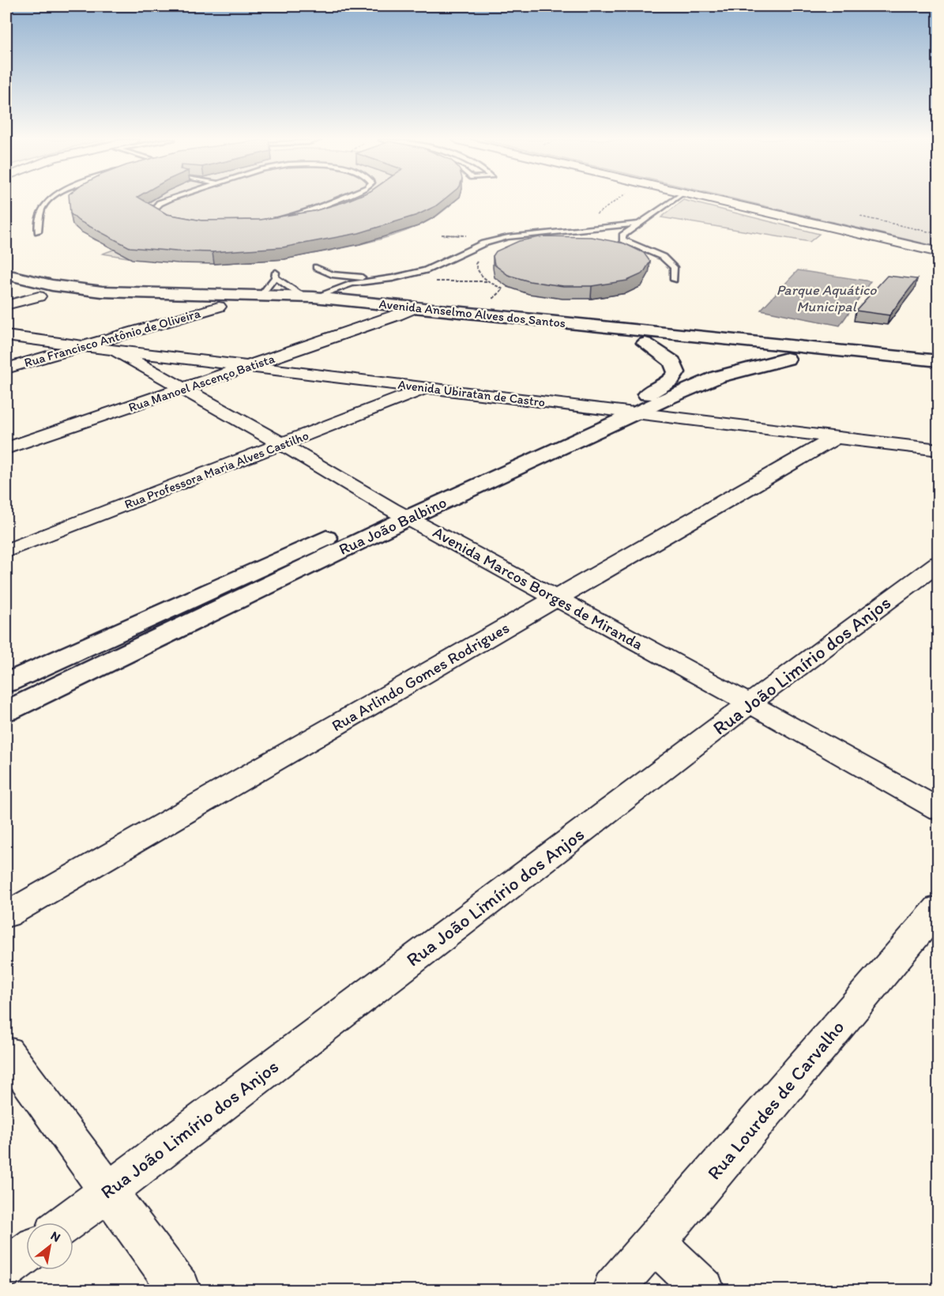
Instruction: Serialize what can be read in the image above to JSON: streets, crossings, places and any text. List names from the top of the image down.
{
  "streets": {
    "main road": ["Avenida Anselmo Alves dos Santos", "Rua João Balbino"],
    "street": [
      "Rua Francisco Antônio de Oliveira",
      "Rua Manoel Ascenço Batista",
      "Avenida Ubiratan de Castro",
      "Rua Professora Maria Alves Castilho",
      "Avenida Marcos Borges de Miranda",
      "Rua João Limírio dos Anjos",
      "Rua Arlindo Gomes Rodrigues",
      "Rua Lourdes de Carvalho"
    ]
  },
  "crossings": [
    ["Avenida Anselmo Alves dos Santos", "Rua Francisco Antônio de Oliveira"],
    ["Avenida Anselmo Alves dos Santos", "Rua Manoel Ascenço Batista"],
    ["Avenida Anselmo Alves dos Santos", "Rua João Balbino"],
    ["Rua Francisco Antônio de Oliveira", "Avenida Ubiratan de Castro"],
    ["Rua Manoel Ascenço Batista", "Avenida Ubiratan de Castro"],
    ["Rua Manoel Ascenço Batista", "Avenida Marcos Borges de Miranda"],
    ["Avenida Ubiratan de Castro", "Rua Professora Maria Alves Castilho"],
    ["Avenida Ubiratan de Castro", "Rua João Balbino"],
    ["Avenida Ubiratan de Castro", "Avenida Marcos Borges de Miranda"],
    ["Avenida Ubiratan de Castro", "Rua Arlindo Gomes Rodrigues"],
    ["Rua Professora Maria Alves Castilho", "Avenida Marcos Borges de Miranda"],
    ["Rua João Balbino", "Avenida Marcos Borges de Miranda"],
    ["Avenida Marcos Borges de Miranda", "Rua João Limírio dos Anjos"],
    ["Avenida Marcos Borges de Miranda", "Rua Arlindo Gomes Rodrigues"]
  ],
  "water": ["Parque Aquático Municipal"],
  "north": "top right"
}
